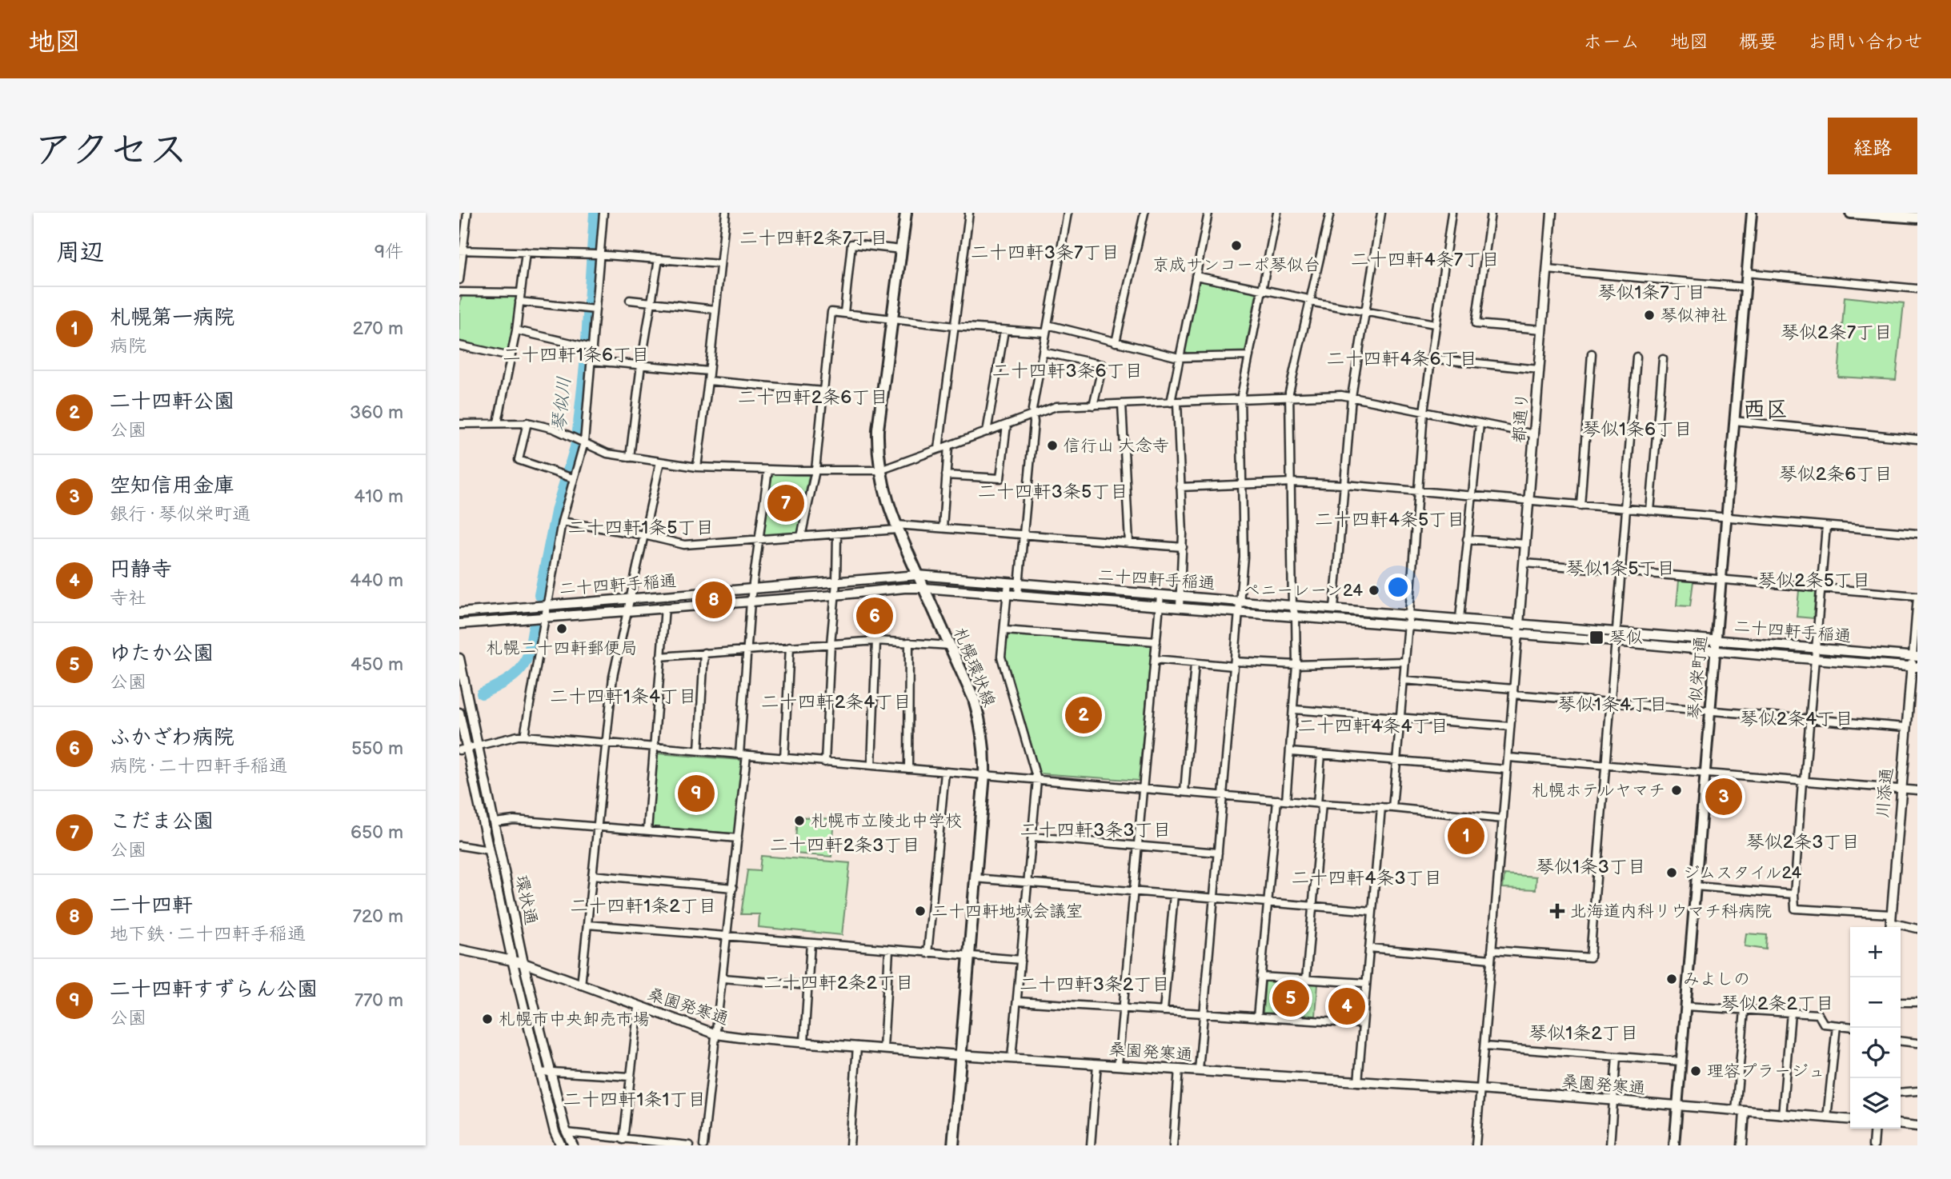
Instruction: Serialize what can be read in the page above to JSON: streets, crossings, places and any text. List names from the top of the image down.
{
  "streets": {
    "main road": ["札幌環状線", "琴似栄町通"],
    "street": [
      "都通り",
      "二十四軒手稲通",
      "川添通",
      "環状通",
      "桑園発寒通"
    ]
  },
  "crossings": [
    ["都通り", "二十四軒手稲通"],
    ["二十四軒手稲通", "札幌環状線"],
    ["二十四軒手稲通", "琴似栄町通"],
    ["二十四軒手稲通", "川添通"],
    ["札幌環状線", "桑園発寒通"],
    ["琴似栄町通", "桑園発寒通"],
    ["環状通", "桑園発寒通"]
  ],
  "districts": [
    "二十四軒2条7丁目",
    "二十四軒3条7丁目",
    "二十四軒4条7丁目",
    "琴似1条7丁目",
    "琴似2条7丁目",
    "二十四軒1条6丁目",
    "二十四軒4条6丁目",
    "二十四軒3条6丁目",
    "二十四軒2条6丁目",
    "西区",
    "琴似1条6丁目",
    "琴似2条6丁目",
    "二十四軒3条5丁目",
    "二十四軒4条5丁目",
    "二十四軒1条5丁目",
    "琴似1条5丁目",
    "琴似2条5丁目",
    "二十四軒1条4丁目",
    "二十四軒2条4丁目",
    "琴似1条4丁目",
    "琴似2条4丁目",
    "二十四軒4条4丁目",
    "二十四軒3条3丁目",
    "琴似2条3丁目",
    "二十四軒2条3丁目",
    "琴似1条3丁目",
    "二十四軒4条3丁目",
    "二十四軒1条2丁目",
    "二十四軒2条2丁目",
    "二十四軒3条2丁目",
    "琴似2条2丁目",
    "琴似1条2丁目",
    "二十四軒1条1丁目"
  ],
  "water": ["琴似川"],
  "places": {
    "other": [
      "京成サンコーポ琴似台",
      "琴似神社",
      "信行山 大念寺",
      "ペニーレーン24",
      "札幌二十四軒郵便局",
      "札幌ホテルヤマチ",
      "札幌市立陵北中学校",
      "ジムスタイル24",
      "二十四軒地域会議室",
      "みよしの",
      "札幌市中央卸売市場",
      "理容プラージュ"
    ],
    "transit": ["琴似"],
    "health": ["北海道内科リウマチ科病院"]
  },
  "page": {
    "header": "地図",
    "nav": [
      "ホーム",
      "地図",
      "概要",
      "お問い合わせ"
    ],
    "title": "アクセス",
    "buttons": "経路",
    "heading": ["周辺", "9件"],
    "list": [
      {
        "mark": "1",
        "name": "札幌第一病院",
        "note": "病院",
        "value": "270 m"
      },
      {
        "mark": "2",
        "name": "二十四軒公園",
        "note": "公園",
        "value": "360 m"
      },
      {
        "mark": "3",
        "name": "空知信用金庫",
        "note": "銀行 · 琴似栄町通",
        "value": "410 m"
      },
      {
        "mark": "4",
        "name": "円静寺",
        "note": "寺社",
        "value": "440 m"
      },
      {
        "mark": "5",
        "name": "ゆたか公園",
        "note": "公園",
        "value": "450 m"
      },
      {
        "mark": "6",
        "name": "ふかざわ病院",
        "note": "病院 · 二十四軒手稲通",
        "value": "550 m"
      },
      {
        "mark": "7",
        "name": "こだま公園",
        "note": "公園",
        "value": "650 m"
      },
      {
        "mark": "8",
        "name": "二十四軒",
        "note": "地下鉄 · 二十四軒手稲通",
        "value": "720 m"
      },
      {
        "mark": "9",
        "name": "二十四軒すずらん公園",
        "note": "公園",
        "value": "770 m"
      }
    ],
    "pins": [
      "7",
      "8",
      "6",
      "2",
      "9",
      "3",
      "1",
      "5",
      "4"
    ],
    "map_buttons": ["+", "−"]
  }
}
